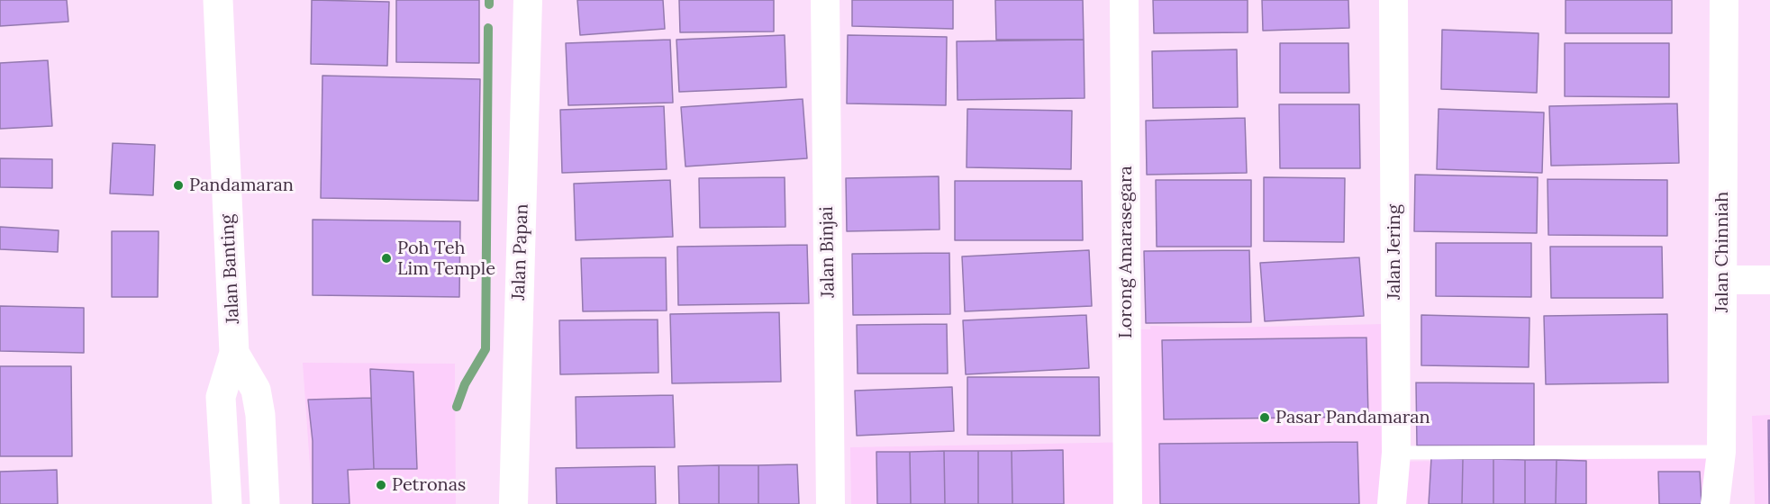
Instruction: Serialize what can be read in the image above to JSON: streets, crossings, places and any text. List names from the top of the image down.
{
  "streets": {
    "main road": ["Jalan Banting"],
    "street": [
      "Jalan Papan",
      "Jalan Binjai",
      "Lorong Amarasegara",
      "Jalan Jering",
      "Jalan Chinniah"
    ]
  },
  "places": [
    "Pandamaran",
    "Poh Teh Lim Temple",
    "Pasar Pandamaran",
    "Petronas"
  ]
}
